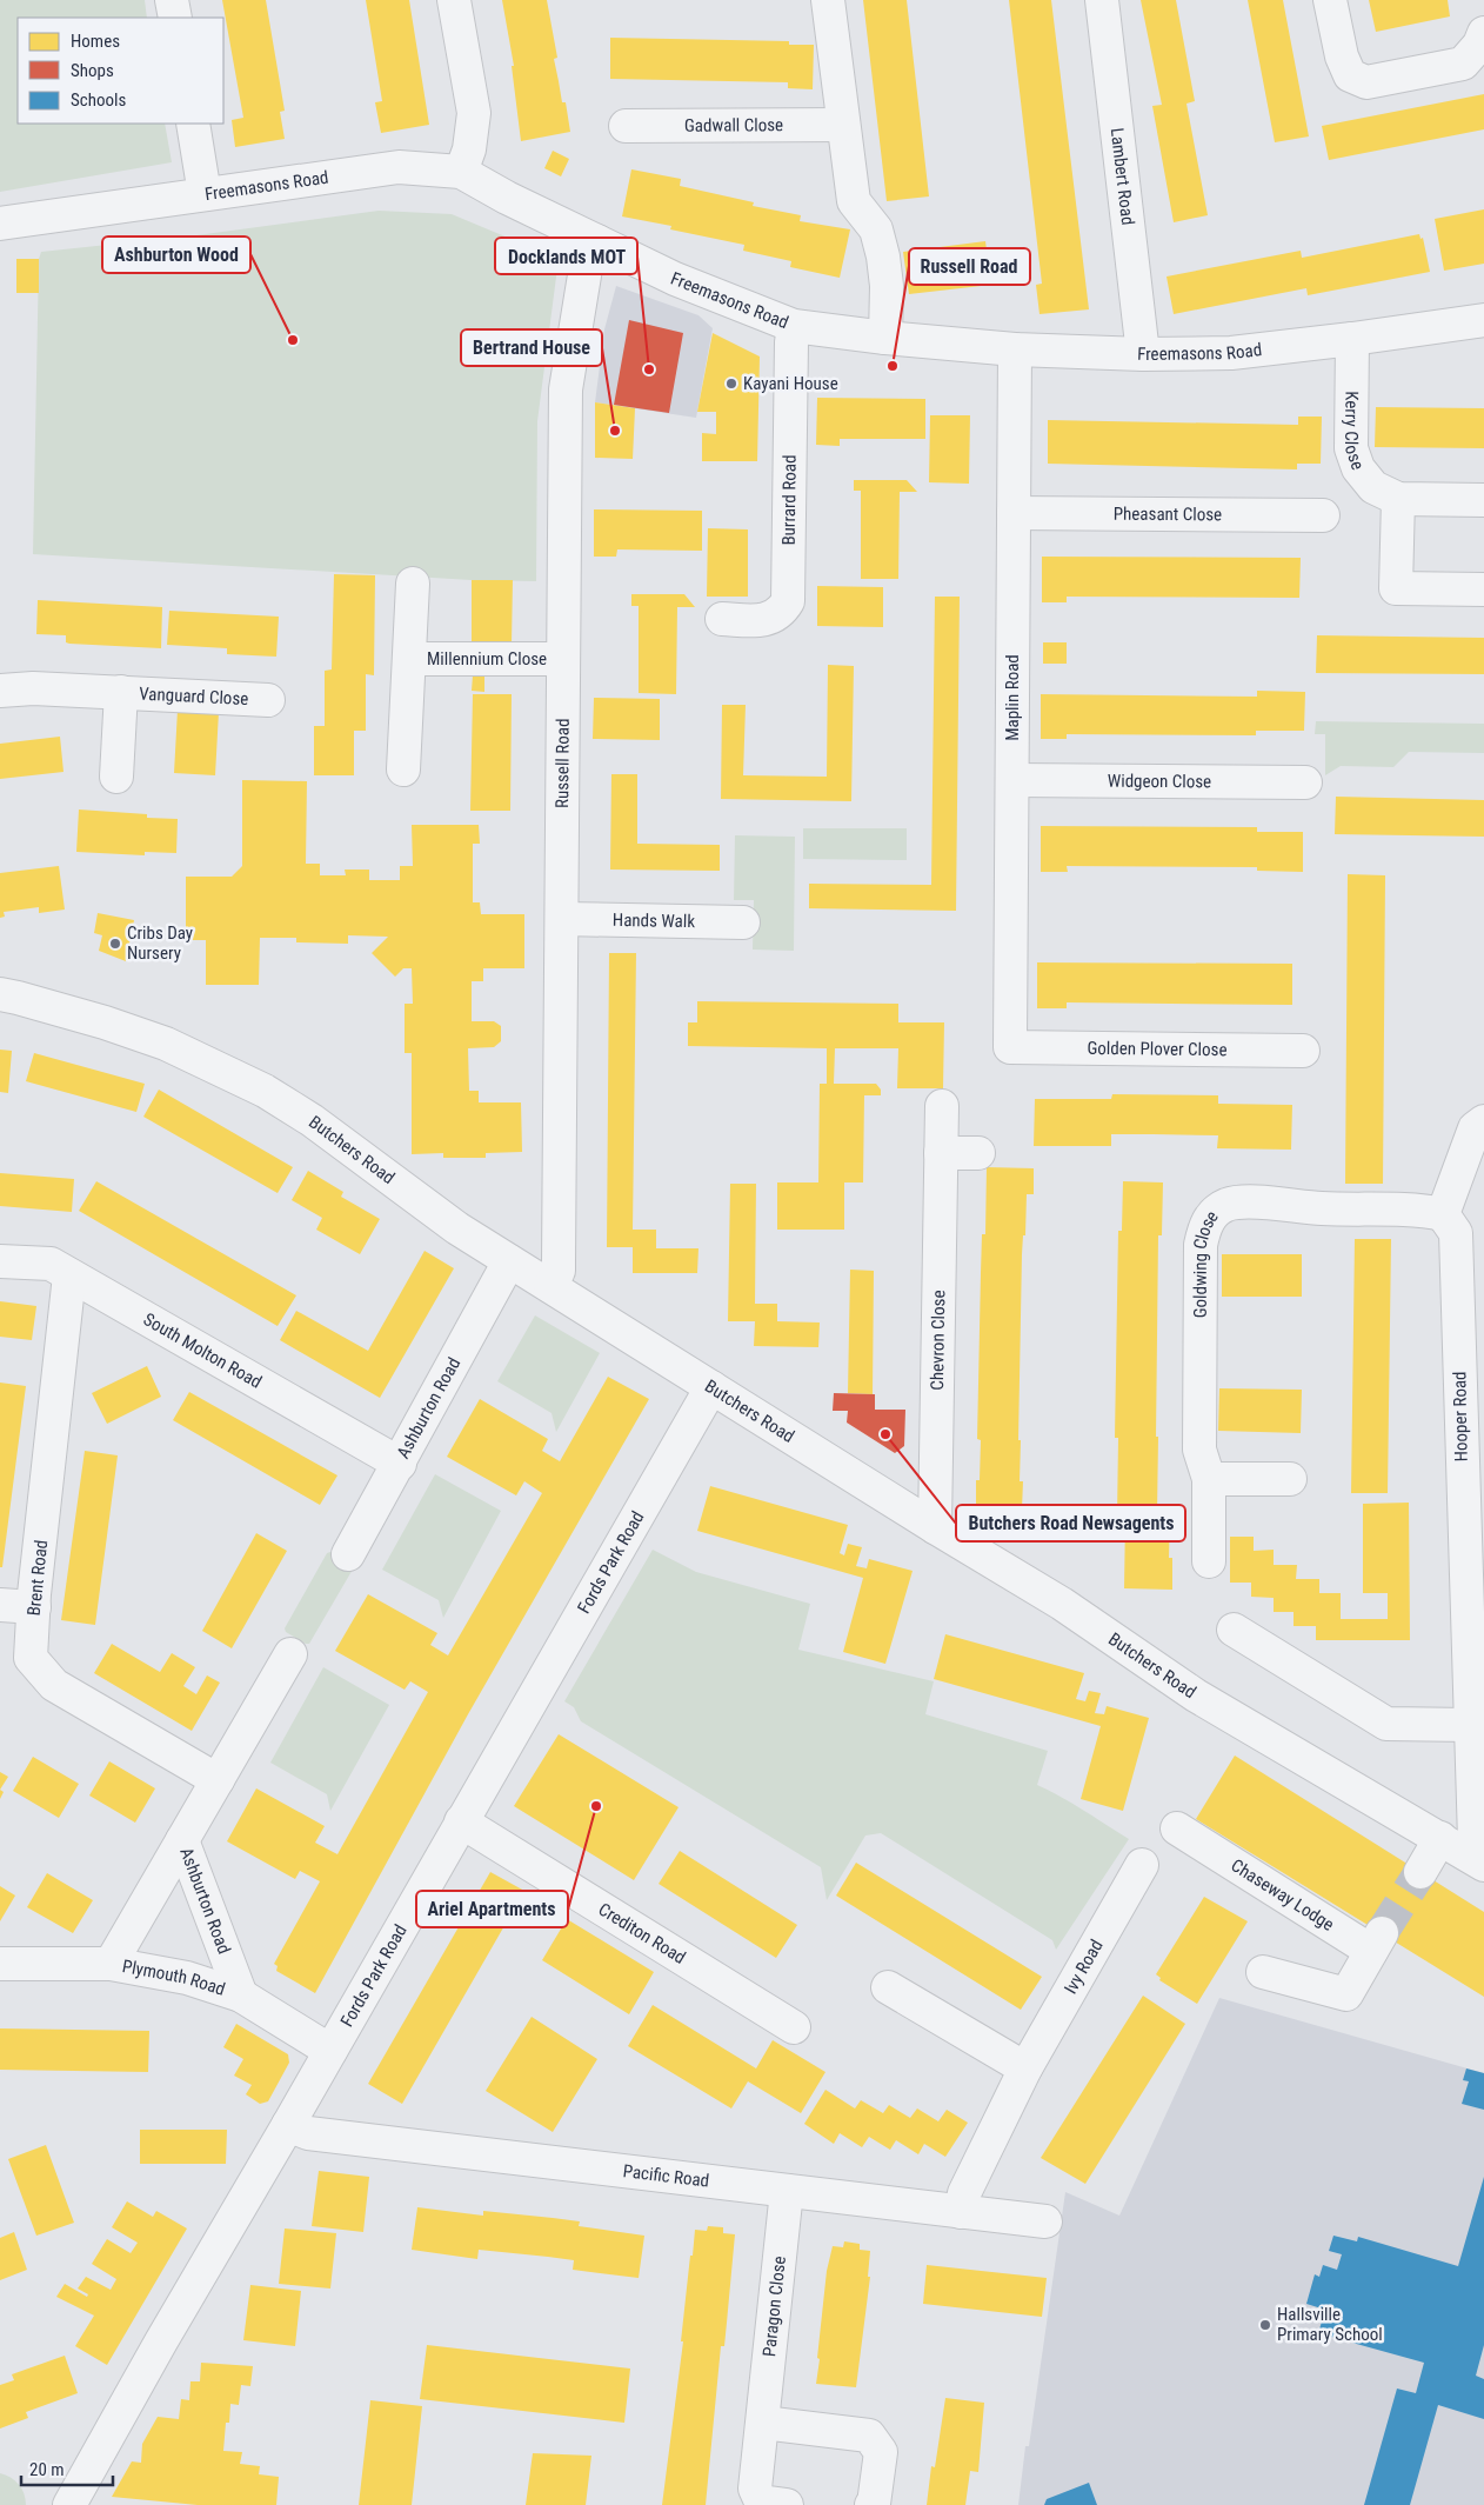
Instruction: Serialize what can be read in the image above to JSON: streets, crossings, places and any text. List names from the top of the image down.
{
  "streets": {
    "street": [
      "Gadwall Close",
      "Lambert Road",
      "Freemasons Road",
      "Kerry Close",
      "Burrard Road",
      "Pheasant Close",
      "Millennium Close",
      "Vanguard Close",
      "Maplin Road",
      "Russell Road",
      "Widgeon Close",
      "Hands Walk",
      "Golden Plover Close",
      "Butchers Road",
      "Goldwing Close",
      "Chevron Close",
      "South Molton Road",
      "Ashburton Road",
      "Hooper Road",
      "Fords Park Road",
      "Brent Road",
      "Chaseway Lodge",
      "Crediton Road",
      "Ivy Road",
      "Plymouth Road",
      "Pacific Road",
      "Paragon Close"
    ]
  },
  "crossings": [
    ["Lambert Road", "Freemasons Road"],
    ["Freemasons Road", "Kerry Close"],
    ["Freemasons Road", "Burrard Road"],
    ["Freemasons Road", "Maplin Road"],
    ["Freemasons Road", "Russell Road"],
    ["Pheasant Close", "Maplin Road"],
    ["Millennium Close", "Russell Road"],
    ["Maplin Road", "Widgeon Close"],
    ["Maplin Road", "Golden Plover Close"],
    ["Russell Road", "Hands Walk"],
    ["Russell Road", "Butchers Road"],
    ["Butchers Road", "Chevron Close"],
    ["Butchers Road", "Ashburton Road"],
    ["Butchers Road", "Hooper Road"],
    ["Butchers Road", "Fords Park Road"],
    ["Goldwing Close", "Hooper Road"],
    ["South Molton Road", "Ashburton Road"],
    ["South Molton Road", "Brent Road"],
    ["Ashburton Road", "Brent Road"],
    ["Ashburton Road", "Plymouth Road"],
    ["Fords Park Road", "Crediton Road"],
    ["Fords Park Road", "Plymouth Road"],
    ["Fords Park Road", "Pacific Road"],
    ["Ivy Road", "Pacific Road"],
    ["Pacific Road", "Paragon Close"]
  ],
  "places": [
    "Ashburton Wood",
    "Russell Road",
    "Docklands MOT",
    "Kayani House",
    "Bertrand House",
    "Cribs Day Nursery",
    "Butchers Road Newsagents",
    "Ariel Apartments",
    "Hallsville Primary School"
  ],
  "legend": ["Homes", "Shops", "Schools"],
  "scale_bar": "20 m"
}
